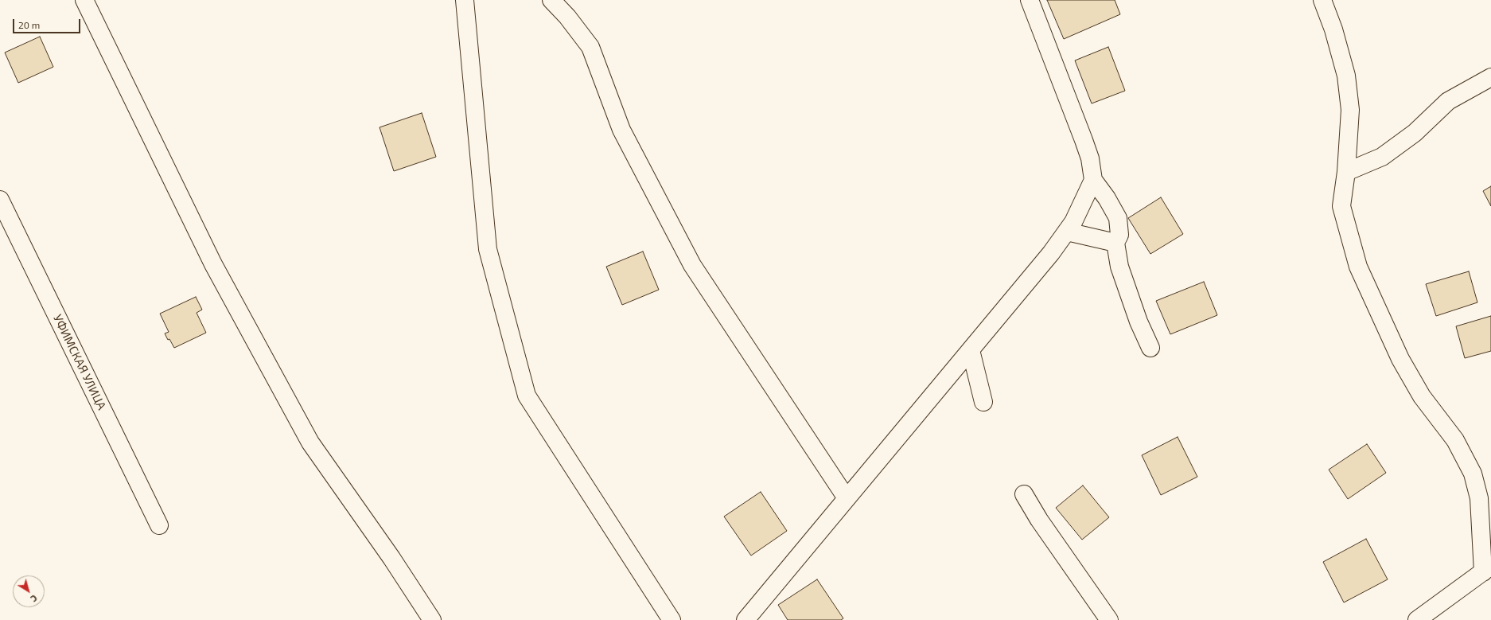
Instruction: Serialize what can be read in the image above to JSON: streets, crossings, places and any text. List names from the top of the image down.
{
  "streets": {
    "street": ["УФИМСКАЯ УЛИЦА"]
  },
  "scale_bar": "20 m",
  "north": "bottom right"
}
